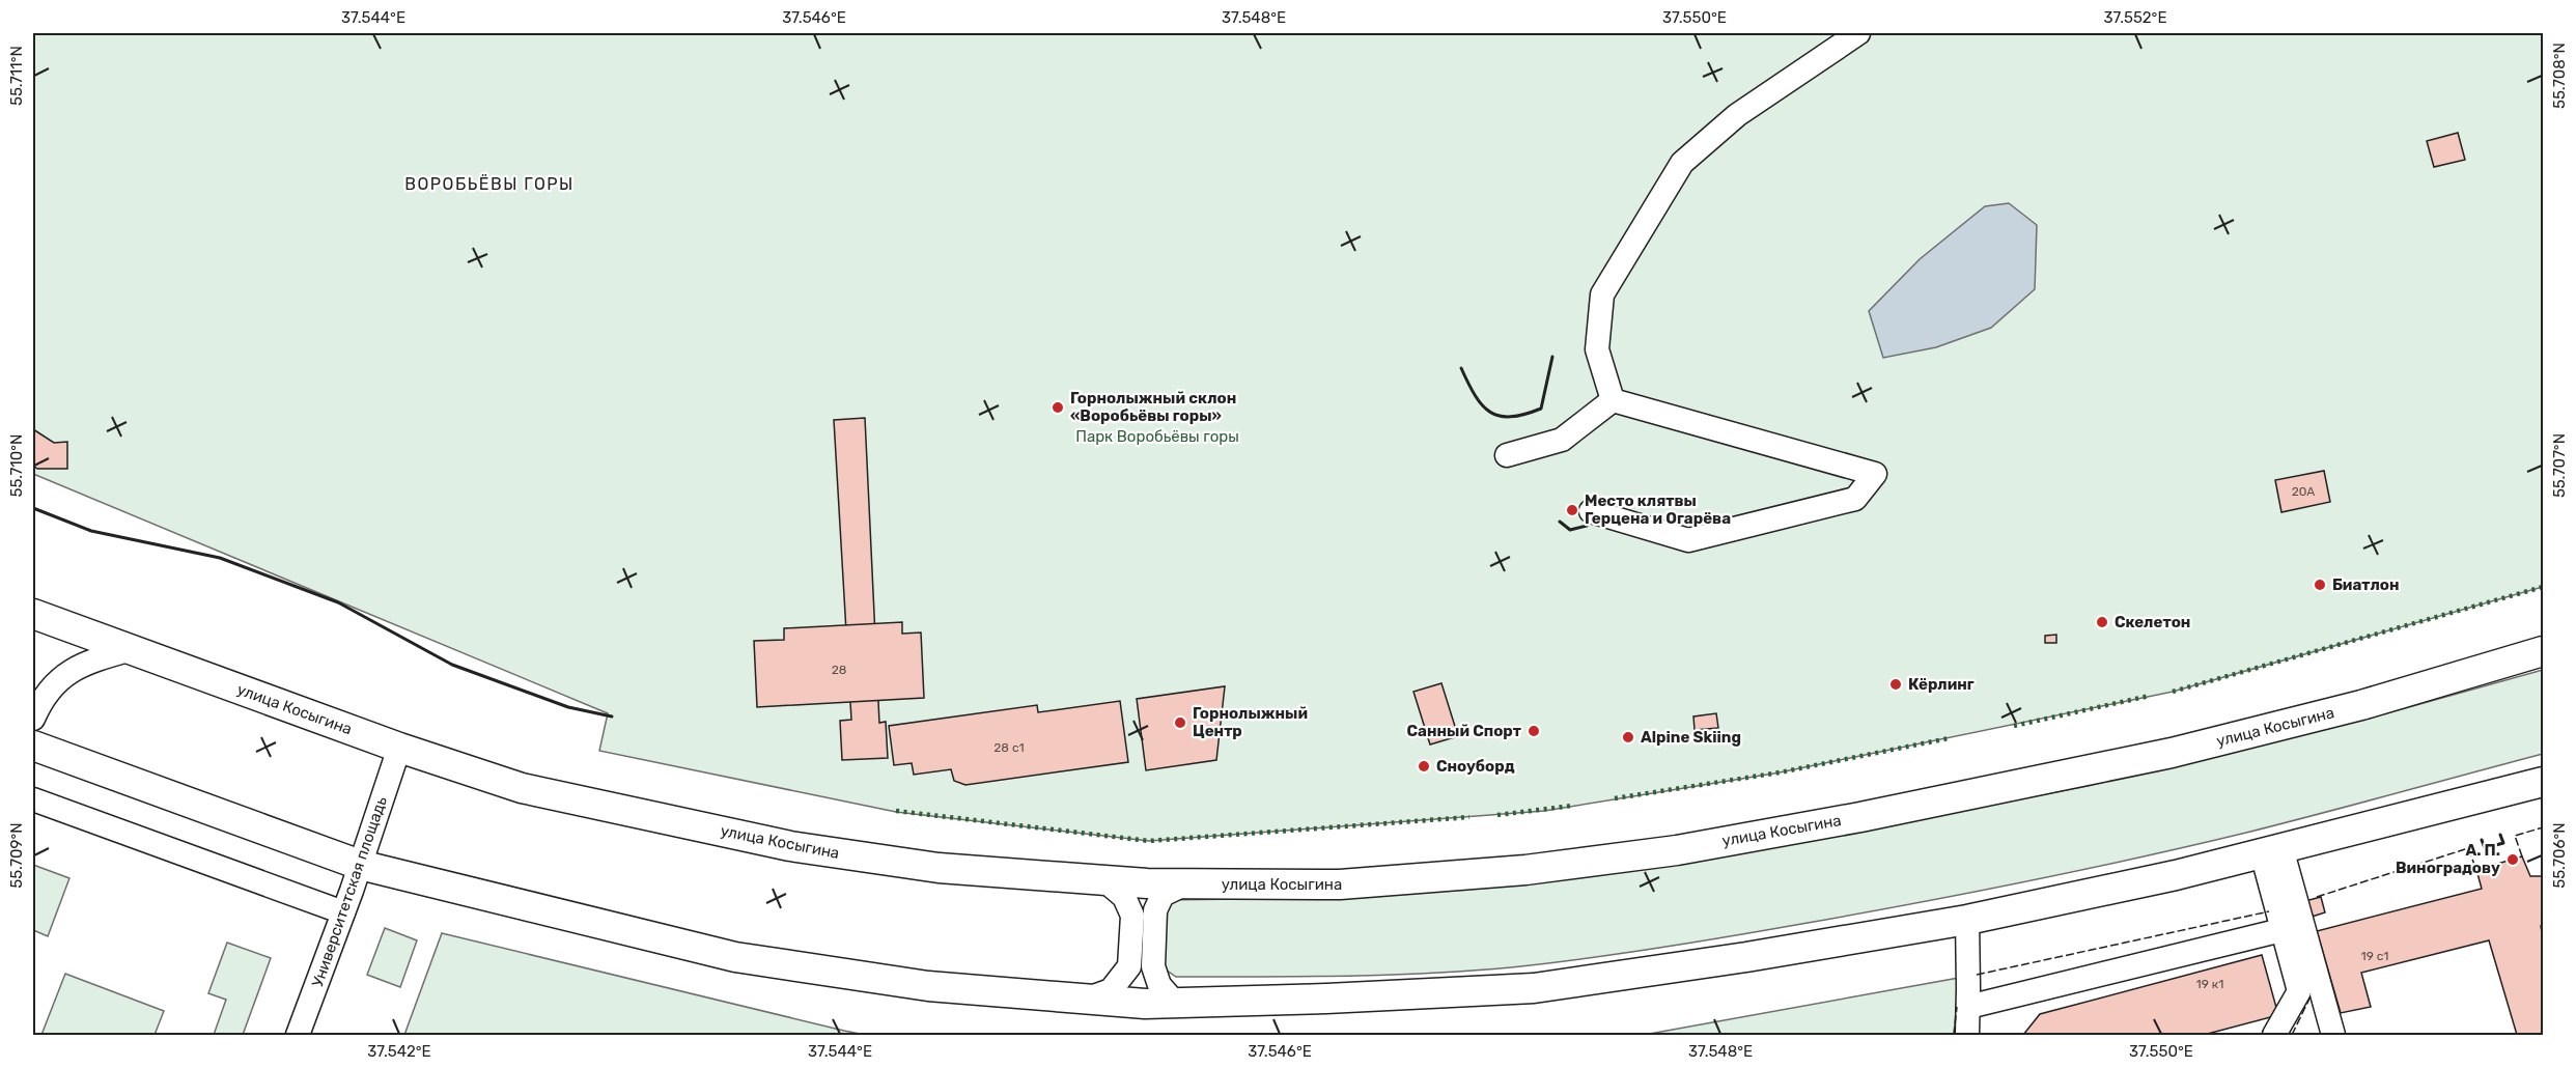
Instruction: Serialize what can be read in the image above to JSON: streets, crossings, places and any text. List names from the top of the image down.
{
  "streets": {
    "main road": ["улица Косыгина"],
    "street": ["Университетская площадь"]
  },
  "crossings": [
    ["улица Косыгина", "Университетская площадь"]
  ],
  "districts": ["ВОРОБЬЁВЫ ГОРЫ"],
  "parks": ["Парк Воробьёвы горы"],
  "places": [
    "Горнолыжный склон «Воробьёвы горы»",
    "Место клятвы Герцена и Огарёва",
    "Биатлон",
    "Скелетон",
    "Кёрлинг",
    "Горнолыжный Центр",
    "Санный Спорт",
    "Alpine Skiing",
    "Сноуборд",
    "А. П. Виноградову"
  ],
  "house_numbers": [
    "20А",
    "28",
    "28 с1",
    "19 с1",
    "19 к1"
  ],
  "coordinates": [
    "37.544°E",
    "37.546°E",
    "37.548°E",
    "37.550°E",
    "37.552°E",
    "55.711°N",
    "55.708°N",
    "55.710°N",
    "55.707°N",
    "55.709°N",
    "55.706°N",
    "37.542°E"
  ]
}
